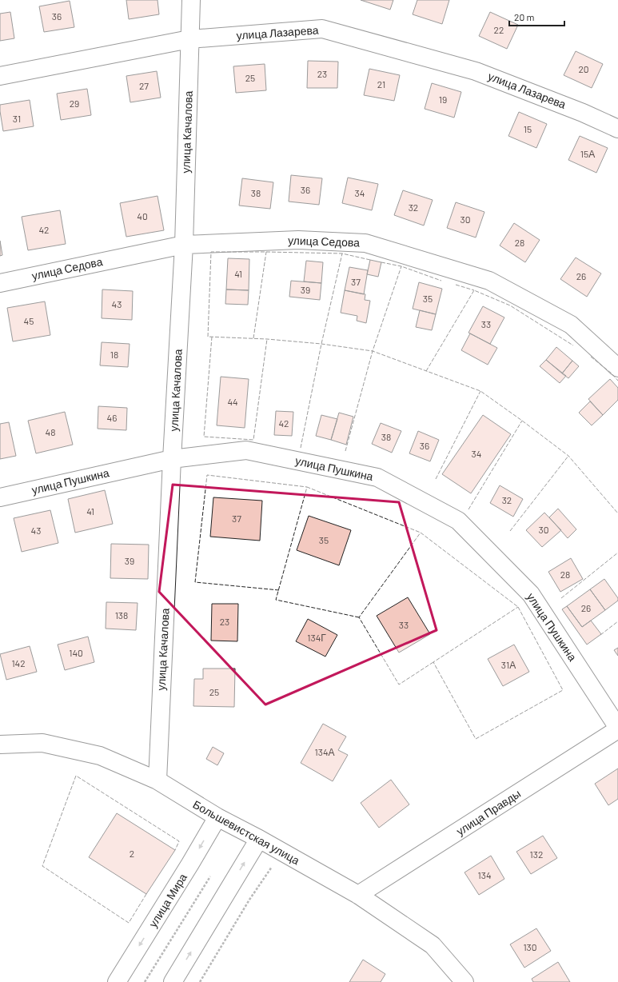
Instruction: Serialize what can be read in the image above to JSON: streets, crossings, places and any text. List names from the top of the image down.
{
  "streets": {
    "street": [
      "улица Лазарева",
      "улица Качалова",
      "улица Седова",
      "улица Пушкина",
      "улица Правды",
      "Большевистская улица",
      "улица Мира"
    ]
  },
  "crossings": [
    ["улица Лазарева", "улица Качалова"],
    ["улица Качалова", "улица Седова"],
    ["улица Качалова", "улица Пушкина"],
    ["улица Качалова", "Большевистская улица"],
    ["улица Пушкина", "улица Правды"],
    ["улица Правды", "Большевистская улица"],
    ["Большевистская улица", "улица Мира"]
  ],
  "house_numbers": [
    "36",
    "22",
    "20",
    "23",
    "25",
    "21",
    "27",
    "19",
    "29",
    "31",
    "15",
    "15А",
    "36",
    "38",
    "34",
    "32",
    "40",
    "30",
    "42",
    "28",
    "41",
    "26",
    "37",
    "39",
    "35",
    "43",
    "45",
    "33",
    "18",
    "44",
    "46",
    "42",
    "48",
    "38",
    "36",
    "34",
    "32",
    "41",
    "37",
    "30",
    "43",
    "35",
    "39",
    "28",
    "26",
    "138",
    "23",
    "33",
    "134Г",
    "140",
    "142",
    "31А",
    "25",
    "134А",
    "2",
    "132",
    "134",
    "130"
  ],
  "scale_bar": "20 m"
}
